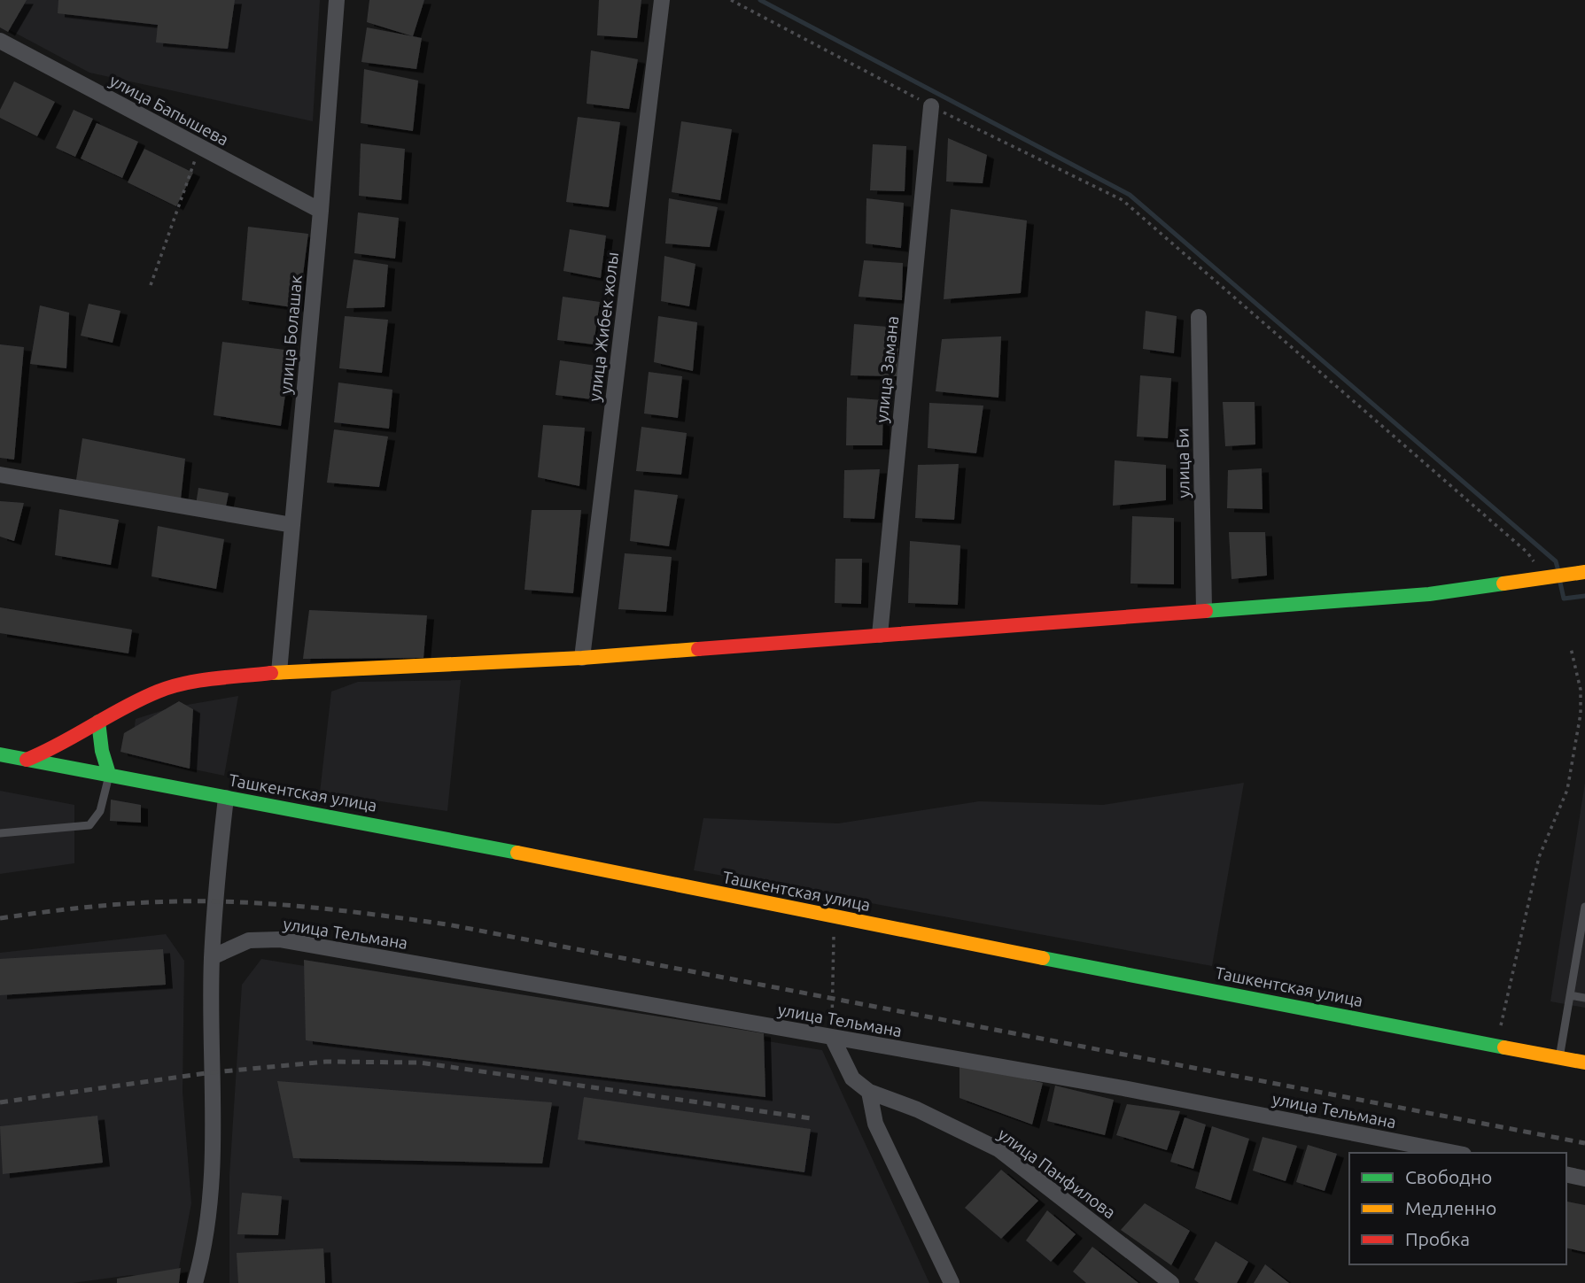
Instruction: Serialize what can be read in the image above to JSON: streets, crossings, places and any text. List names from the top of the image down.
{
  "streets": {
    "main road": ["Ташкентская улица"],
    "street": [
      "улица Бапышева",
      "улица Жибек жолы",
      "улица Болашак",
      "улица Замана",
      "улица Би",
      "улица Тельмана",
      "улица Панфилова"
    ]
  },
  "crossings": [
    ["улица Бапышева", "улица Болашак"],
    ["улица Тельмана", "улица Панфилова"]
  ],
  "legend": ["Свободно", "Медленно", "Пробка"]
}
